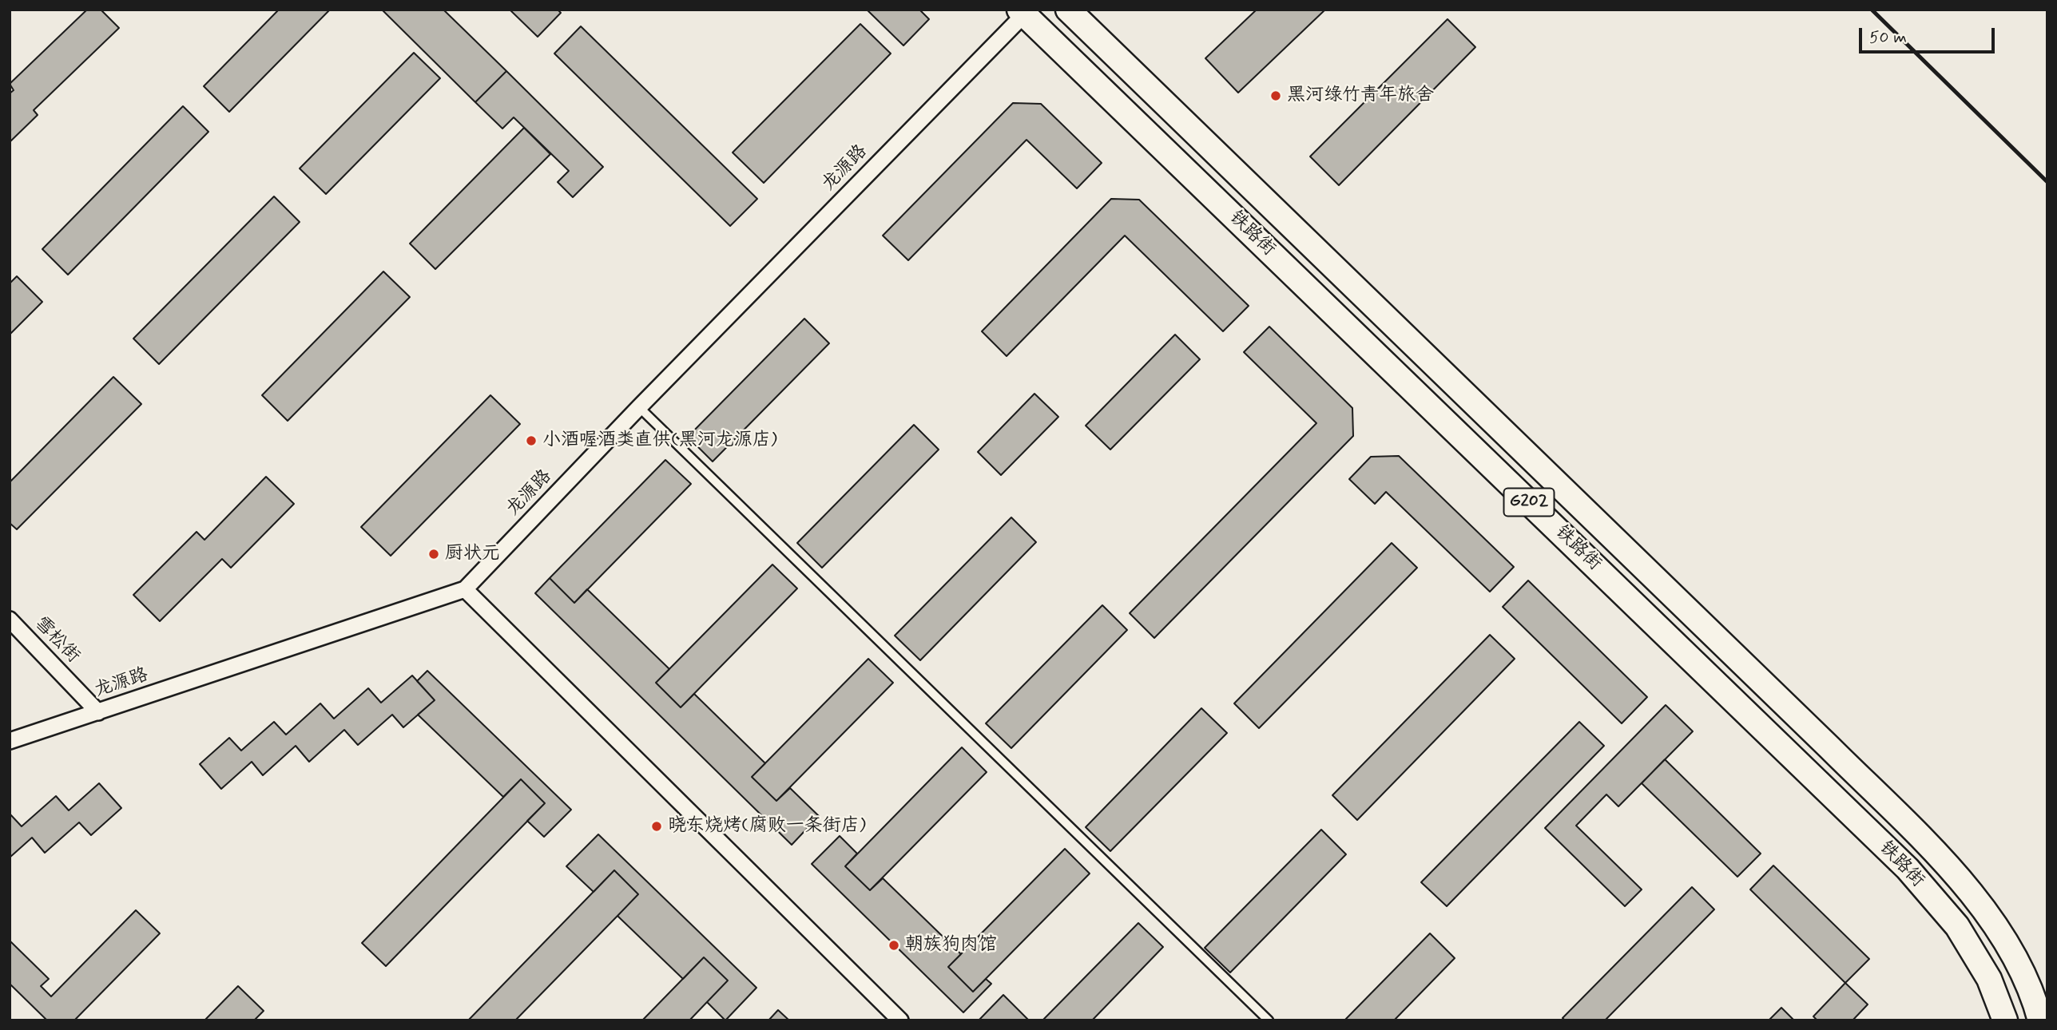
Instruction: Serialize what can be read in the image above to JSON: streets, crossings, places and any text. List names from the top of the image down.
{
  "streets": {
    "main road": ["铁路街", "G202"],
    "street": ["龙源路", "雪松街"]
  },
  "crossings": [
    ["龙源路", "铁路街"],
    ["龙源路", "雪松街"]
  ],
  "places": [
    "黑河绿竹青年旅舍",
    "小酒喔酒类直供(黑河龙源店)",
    "厨状元",
    "晓东烧烤(腐败一条街店)",
    "朝族狗肉馆"
  ],
  "scale_bar": "50 m"
}
